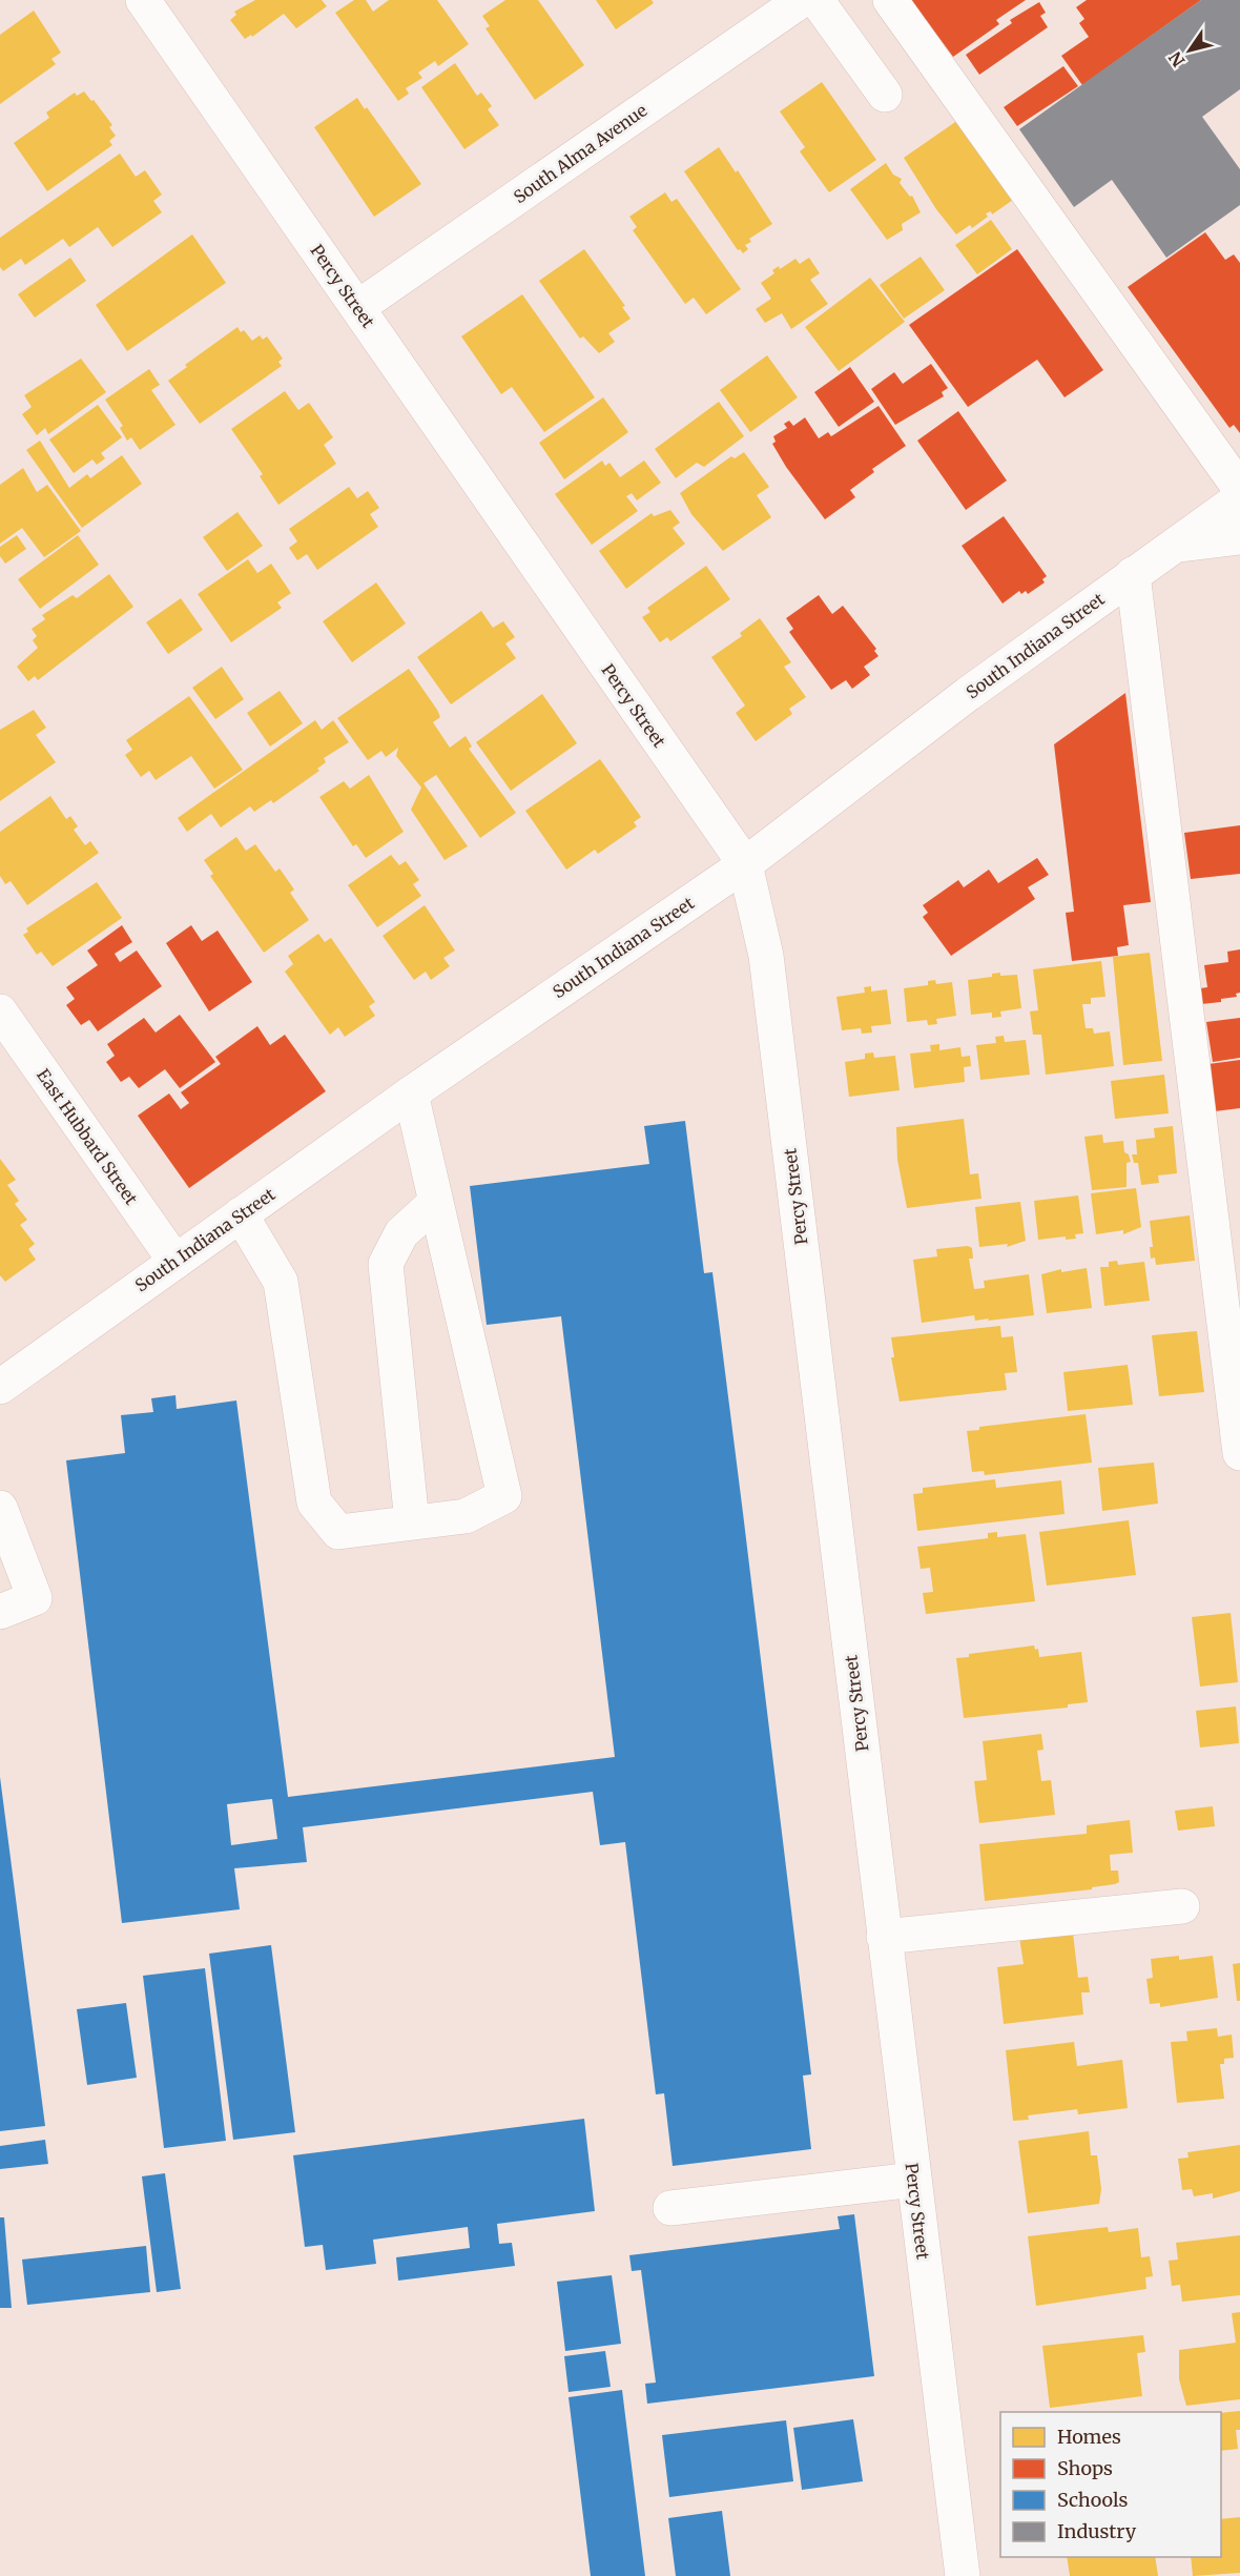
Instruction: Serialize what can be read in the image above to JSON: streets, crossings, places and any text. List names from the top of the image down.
{
  "streets": {
    "street": [
      "South Alma Avenue",
      "Percy Street",
      "South Indiana Street",
      "East Hubbard Street"
    ]
  },
  "crossings": [
    ["South Alma Avenue", "Percy Street"],
    ["Percy Street", "South Indiana Street"],
    ["South Indiana Street", "East Hubbard Street"]
  ],
  "legend": [
    "Homes",
    "Shops",
    "Schools",
    "Industry"
  ],
  "north": "bottom left"
}
